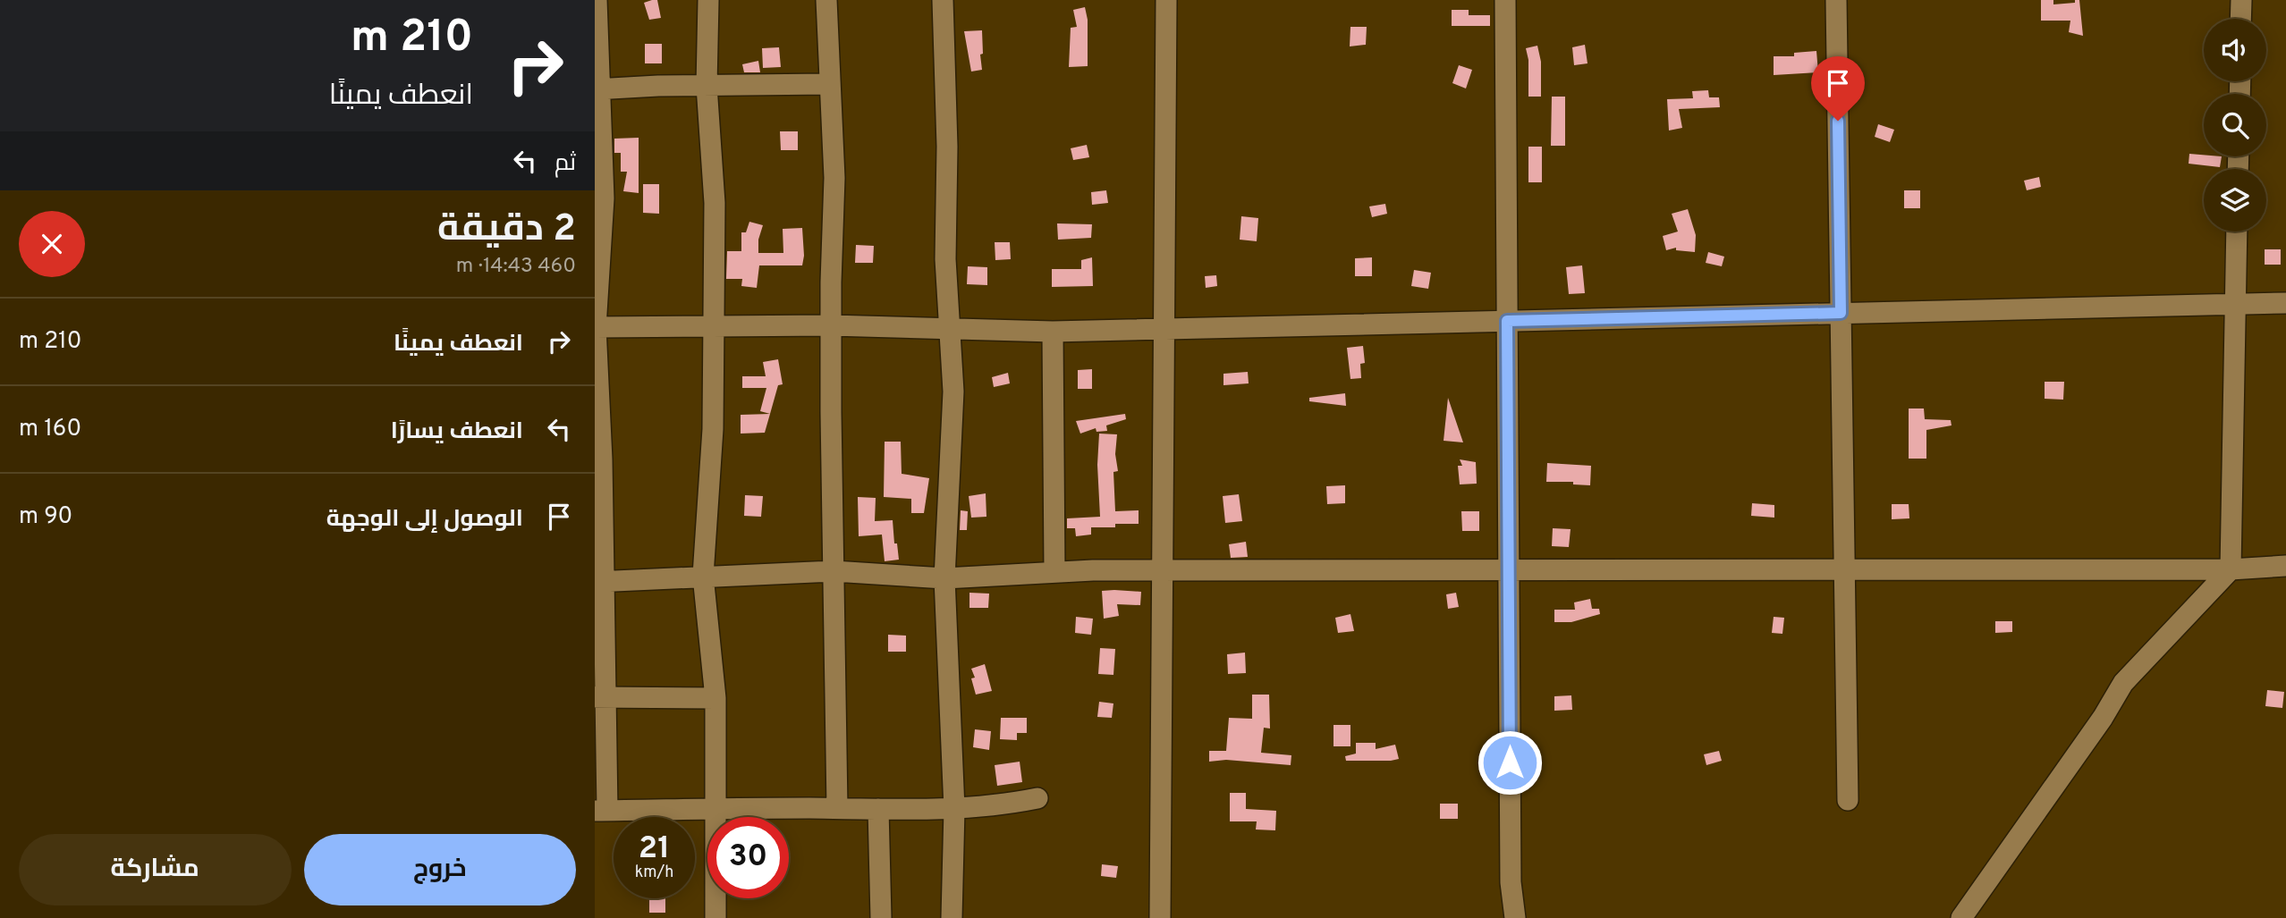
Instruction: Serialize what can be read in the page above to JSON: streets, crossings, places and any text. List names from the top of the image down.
{
  "page": {
    "turn": ["210 m", "انعطف يمينًا"],
    "then": "ثم",
    "heading": ["2 دقيقة", "460 m · 14:43"],
    "list": [
      {
        "name": "انعطف يمينًا",
        "value": "210 m"
      },
      {
        "name": "انعطف يسارًا",
        "value": "160 m"
      },
      {
        "name": "الوصول إلى الوجهة",
        "value": "90 m"
      }
    ],
    "speed": "21 km/h",
    "limit": "30",
    "buttons": ["خروج", "مشاركة"]
  }
}
